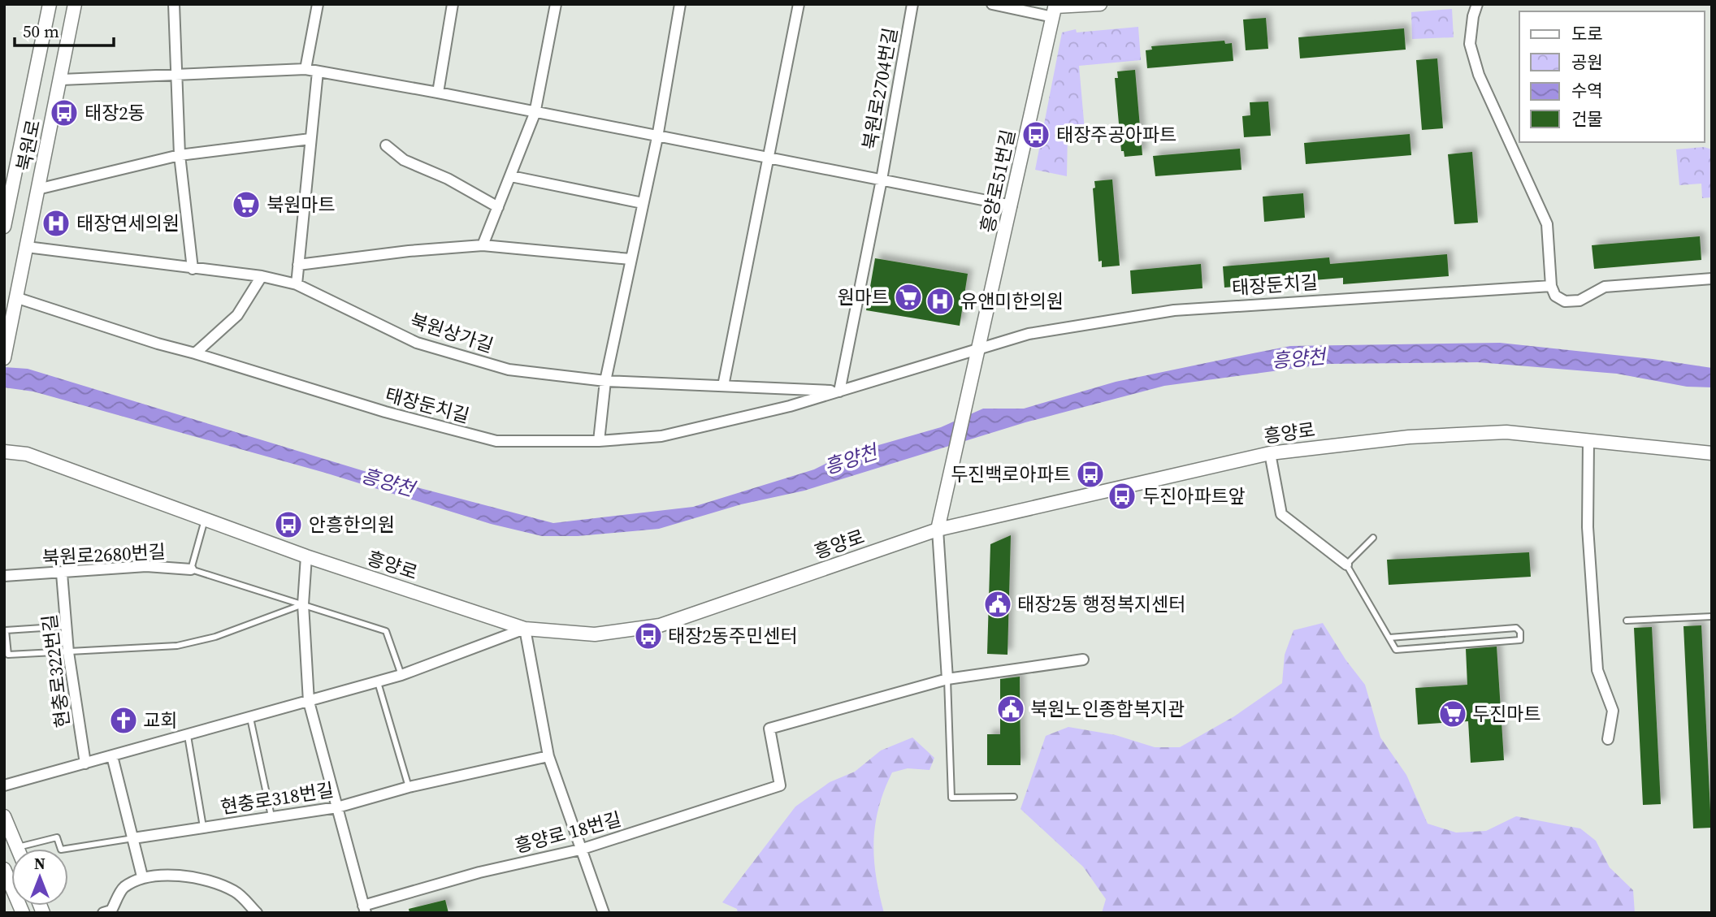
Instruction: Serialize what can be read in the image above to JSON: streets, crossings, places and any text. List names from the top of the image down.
{
  "streets": {
    "street": [
      "북원로2704번길",
      "북원로",
      "흥양로51번길",
      "태장둔치길",
      "북원상가길",
      "흥양로",
      "북원로2680번길",
      "현충로322번길",
      "현충로318번길",
      "흥양로 18번길"
    ]
  },
  "crossings": [
    ["북원로2704번길", "북원로"],
    ["북원로2704번길", "흥양로51번길"],
    ["북원로", "태장둔치길"],
    ["북원로", "북원상가길"],
    ["흥양로51번길", "태장둔치길"],
    ["흥양로51번길", "흥양로"],
    ["태장둔치길", "북원상가길"],
    ["흥양로", "흥양로 18번길"],
    ["북원로2680번길", "현충로322번길"],
    ["북원로2680번길", "흥양로 18번길"],
    ["현충로318번길", "흥양로 18번길"]
  ],
  "water": ["흥양천"],
  "places": {
    "bus stop": [
      "태장2동",
      "태장주공아파트",
      "두진백로아파트",
      "두진아파트앞",
      "안흥한의원",
      "태장2동주민센터"
    ],
    "supermarket": ["북원마트", "원마트", "두진마트"],
    "hospital": ["태장연세의원", "유앤미한의원"],
    "public building": ["태장2동 행정복지센터", "북원노인종합복지관"],
    "church": ["교회"]
  },
  "legend": [
    "도로",
    "공원",
    "수역",
    "건물"
  ],
  "scale_bar": "50 m",
  "north": "top"
}
